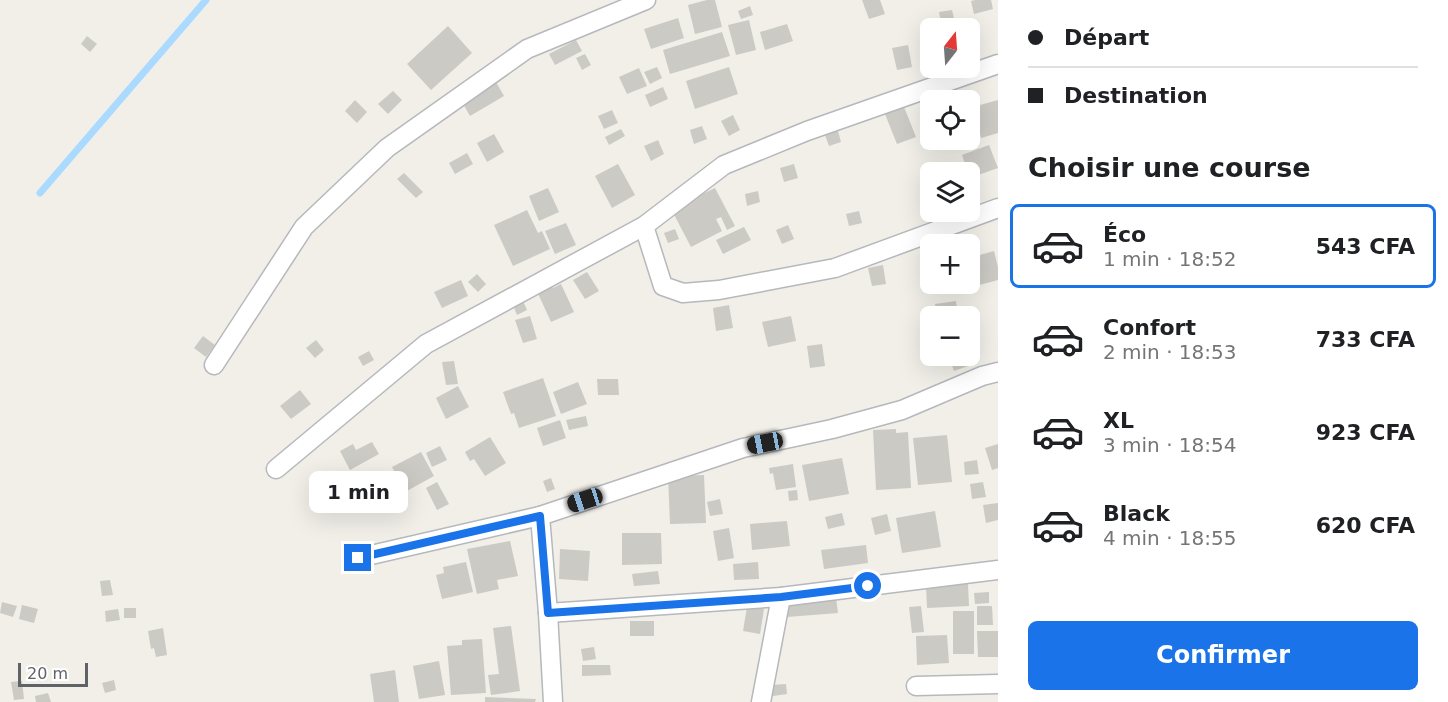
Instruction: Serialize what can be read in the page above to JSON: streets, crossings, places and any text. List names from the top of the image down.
{
  "scale_bar": "20 m",
  "north": "top",
  "page": {
    "banner": ["Départ", "Destination"],
    "map_buttons": ["+", "−"],
    "heading": "Choisir une course",
    "list": [
      {
        "name": "Éco",
        "note": "1 min · 18:52",
        "value": "543 CFA"
      },
      {
        "name": "Confort",
        "note": "2 min · 18:53",
        "value": "733 CFA"
      },
      {
        "name": "XL",
        "note": "3 min · 18:54",
        "value": "923 CFA"
      },
      {
        "name": "Black",
        "note": "4 min · 18:55",
        "value": "620 CFA"
      }
    ],
    "bubble": "1 min",
    "buttons": "Confirmer",
    "scale": "20 m"
  }
}
